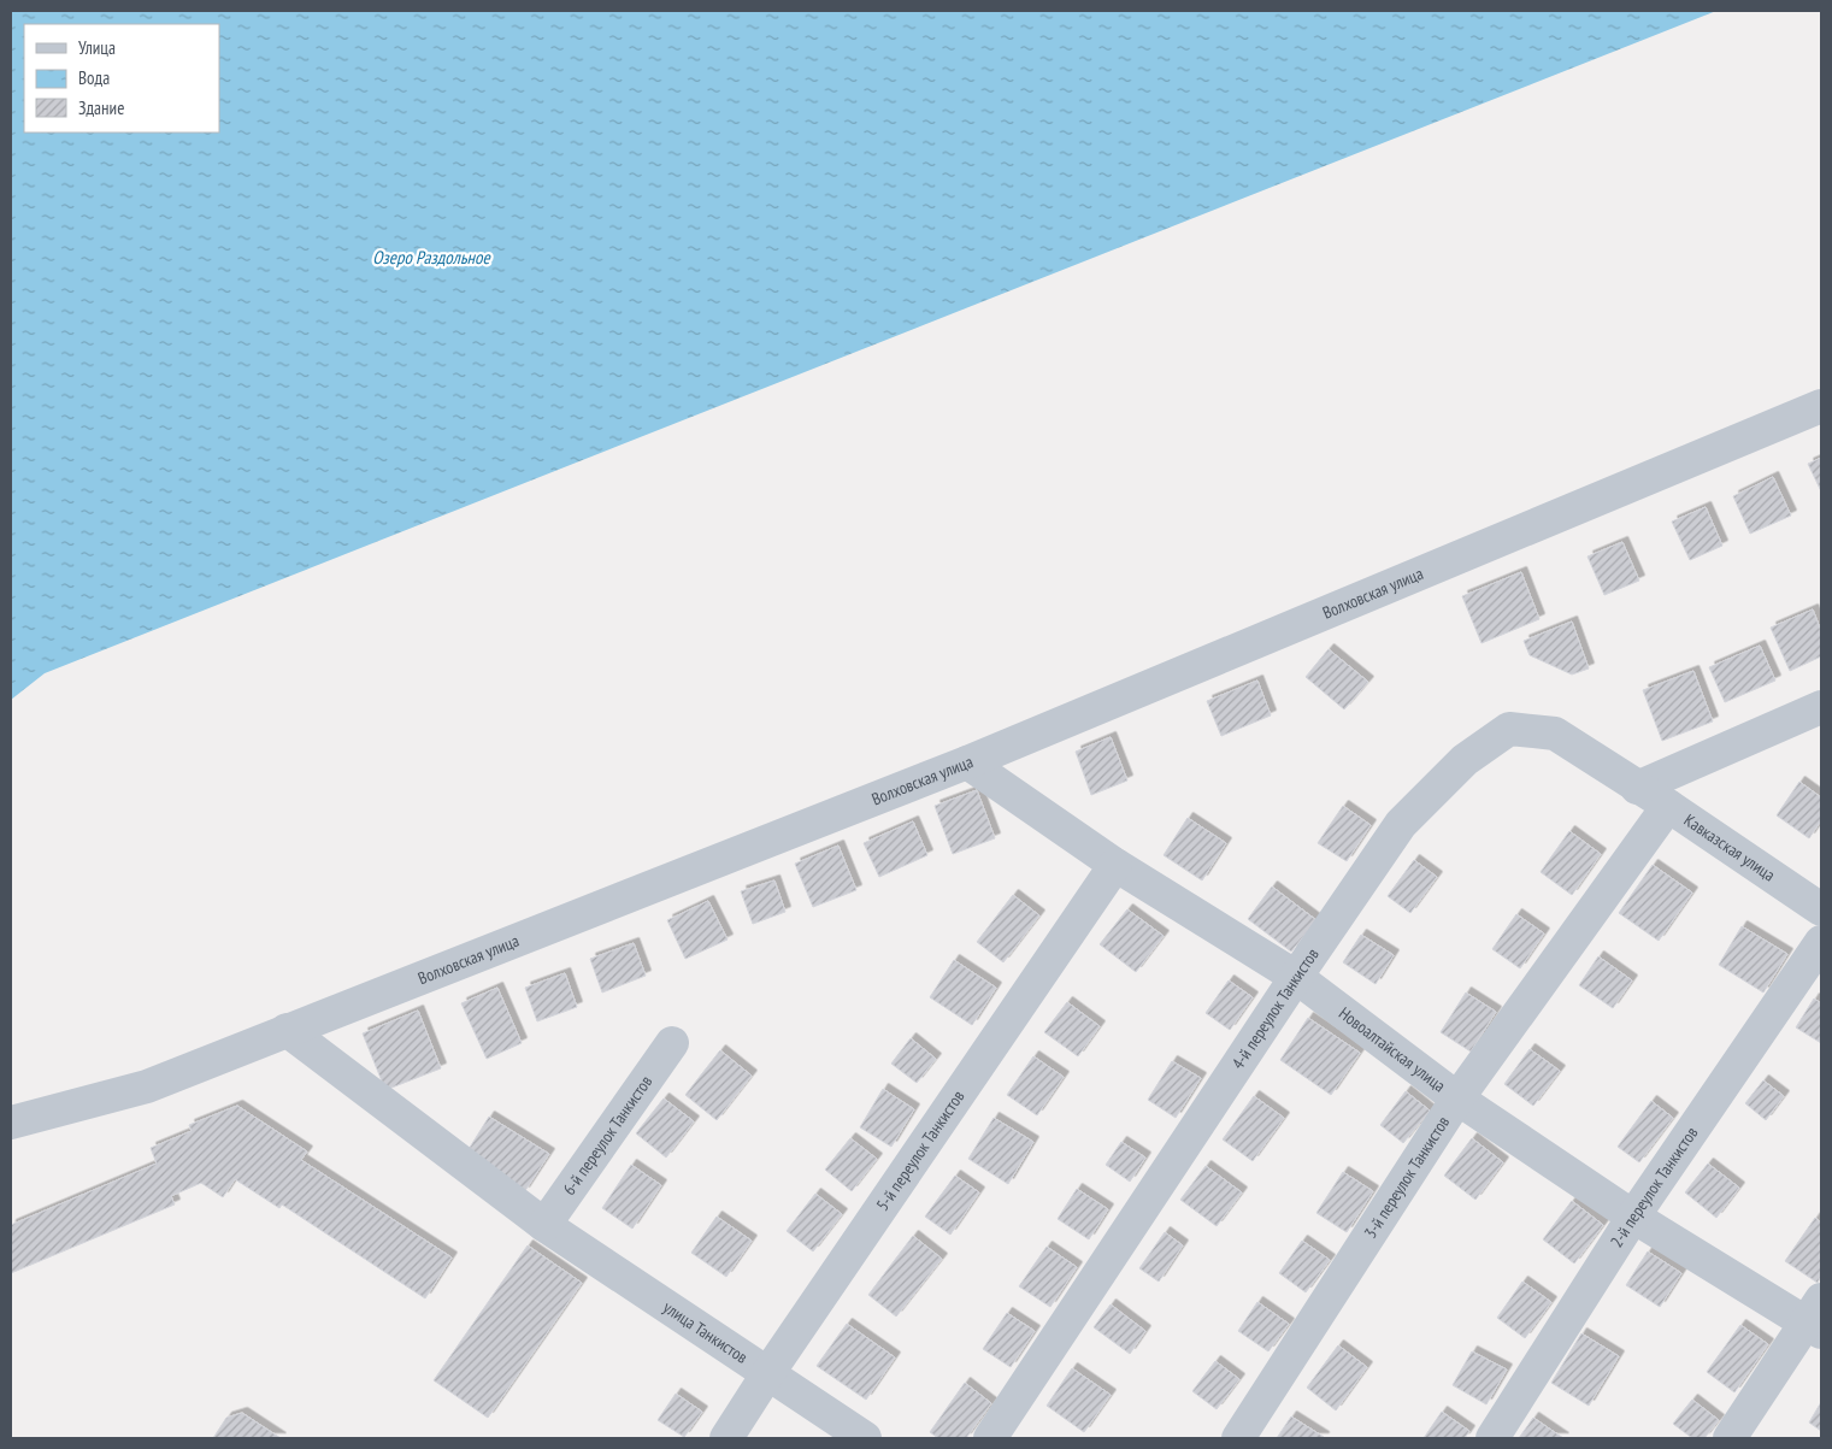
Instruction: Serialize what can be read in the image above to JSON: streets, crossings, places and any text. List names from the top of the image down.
{
  "streets": {
    "street": [
      "Волховская улица",
      "Кавказская улица",
      "4-й переулок Танкистов",
      "Новоалтайская улица",
      "6-й переулок Танкистов",
      "5-й переулок Танкистов",
      "3-й переулок Танкистов",
      "2-й переулок Танкистов",
      "улица Танкистов"
    ]
  },
  "crossings": [
    ["Волховская улица", "Новоалтайская улица"],
    ["Волховская улица", "улица Танкистов"],
    ["Кавказская улица", "4-й переулок Танкистов"],
    ["Кавказская улица", "3-й переулок Танкистов"],
    ["4-й переулок Танкистов", "Новоалтайская улица"],
    ["Новоалтайская улица", "5-й переулок Танкистов"],
    ["Новоалтайская улица", "3-й переулок Танкистов"],
    ["Новоалтайская улица", "2-й переулок Танкистов"],
    ["6-й переулок Танкистов", "улица Танкистов"],
    ["5-й переулок Танкистов", "улица Танкистов"]
  ],
  "water": ["Озеро Раздольное"],
  "legend": ["Улица", "Вода", "Здание"]
}
